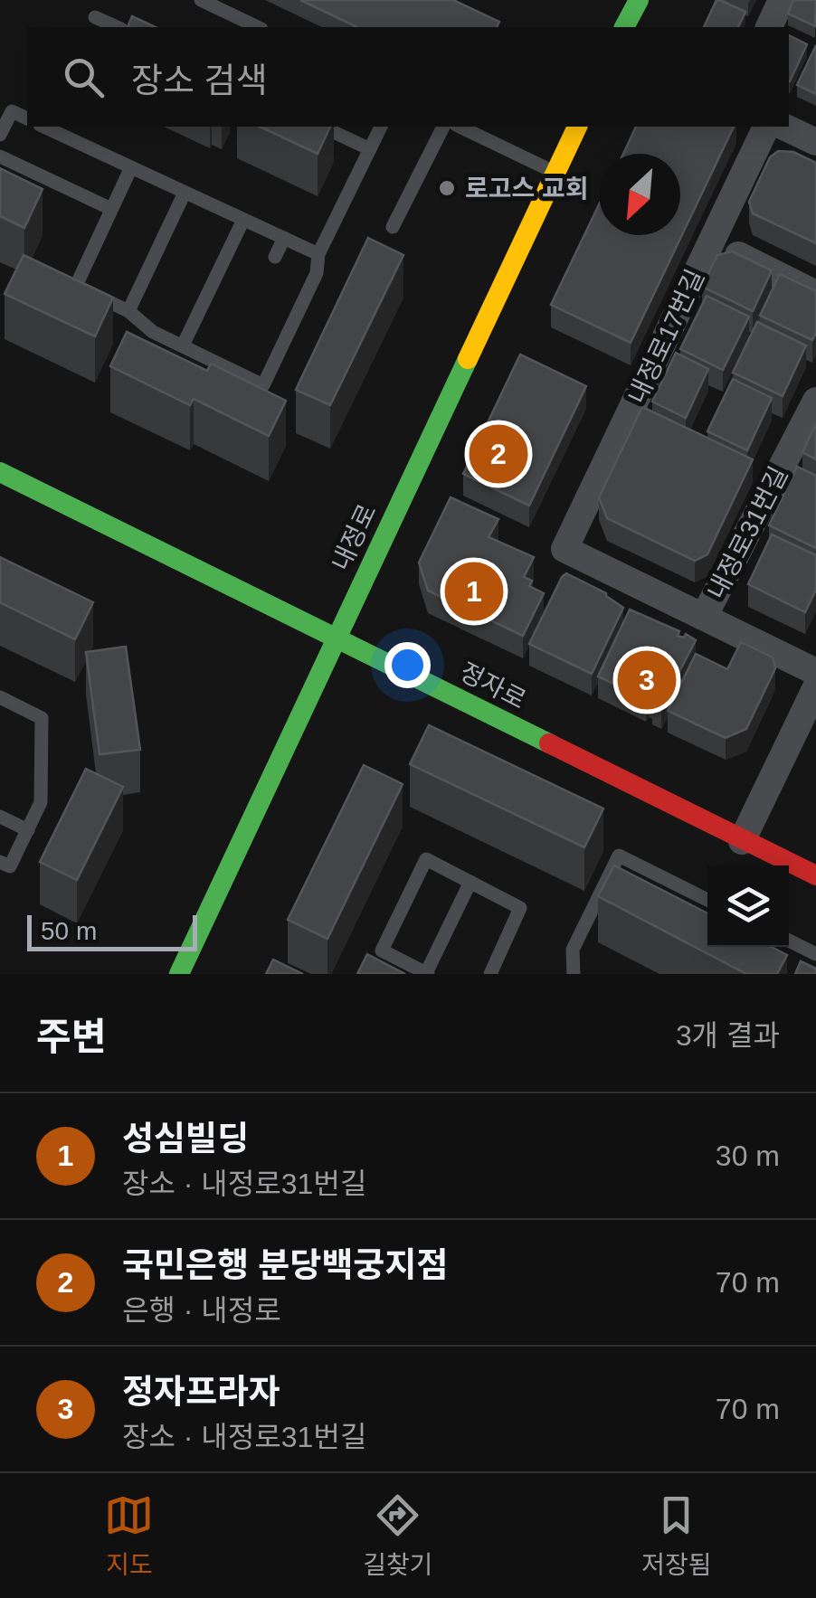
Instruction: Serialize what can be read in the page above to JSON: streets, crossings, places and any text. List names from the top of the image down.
{
  "streets": {
    "street": [
      "내정로17번길",
      "내정로31번길",
      "내정로",
      "정자로"
    ]
  },
  "crossings": [
    ["내정로17번길", "내정로31번길"],
    ["내정로", "정자로"]
  ],
  "places": ["로고스 교회"],
  "scale_bar": "50 m",
  "north": "bottom left",
  "page": {
    "search": "장소 검색",
    "pins": ["2", "1", "3"],
    "scale": "50 m",
    "heading": ["주변", "3개 결과"],
    "list": [
      {
        "mark": "1",
        "name": "성심빌딩",
        "note": "장소 · 내정로31번길",
        "value": "30 m"
      },
      {
        "mark": "2",
        "name": "국민은행 분당백궁지점",
        "note": "은행 · 내정로",
        "value": "70 m"
      },
      {
        "mark": "3",
        "name": "정자프라자",
        "note": "장소 · 내정로31번길",
        "value": "70 m"
      }
    ],
    "nav": ["지도", "길찾기", "저장됨"]
  }
}
